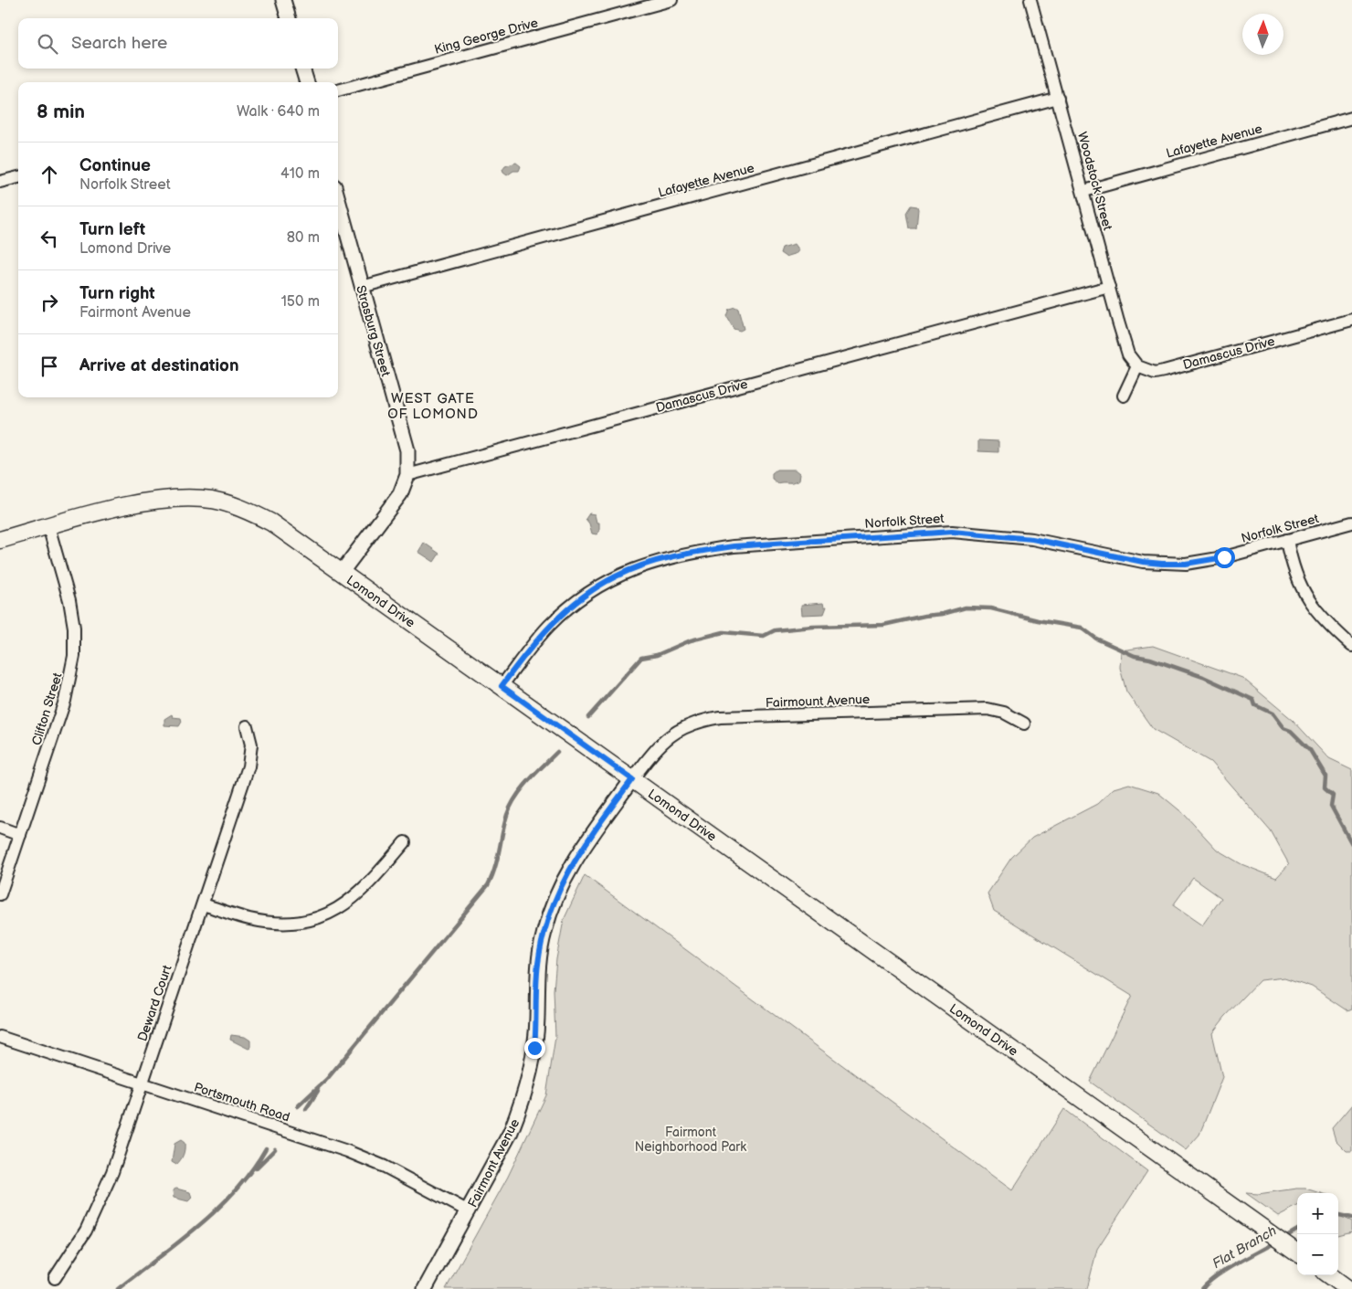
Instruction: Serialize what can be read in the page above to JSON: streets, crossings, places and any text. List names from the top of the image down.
{
  "streets": {
    "main road": ["Lomond Drive"],
    "street": [
      "King George Drive",
      "Lafayette Avenue",
      "Woodstock Street",
      "Strasburg Street",
      "Damascus Drive",
      "Norfolk Street",
      "Fairmount Avenue",
      "Clifton Street",
      "Deward Court",
      "Portsmouth Road",
      "Fairmont Avenue"
    ]
  },
  "crossings": [
    ["Lafayette Avenue", "Woodstock Street"],
    ["Lafayette Avenue", "Strasburg Street"],
    ["Woodstock Street", "Damascus Drive"],
    ["Strasburg Street", "Damascus Drive"],
    ["Norfolk Street", "Lomond Drive"],
    ["Lomond Drive", "Fairmount Avenue"],
    ["Lomond Drive", "Clifton Street"],
    ["Lomond Drive", "Fairmont Avenue"],
    ["Fairmount Avenue", "Fairmont Avenue"],
    ["Deward Court", "Portsmouth Road"],
    ["Portsmouth Road", "Fairmont Avenue"]
  ],
  "districts": ["WEST GATE OF LOMOND"],
  "water": ["Flat Branch"],
  "parks": ["Fairmont Neighborhood Park"],
  "north": "top",
  "page": {
    "search": "Search here",
    "heading": ["8 min", "Walk · 640 m"],
    "list": [
      ["Continue", "Norfolk Street", "410 m"],
      ["Turn left", "Lomond Drive", "80 m"],
      ["Turn right", "Fairmont Avenue", "150 m"],
      "Arrive at destination"
    ],
    "map_buttons": ["+", "−"]
  }
}
